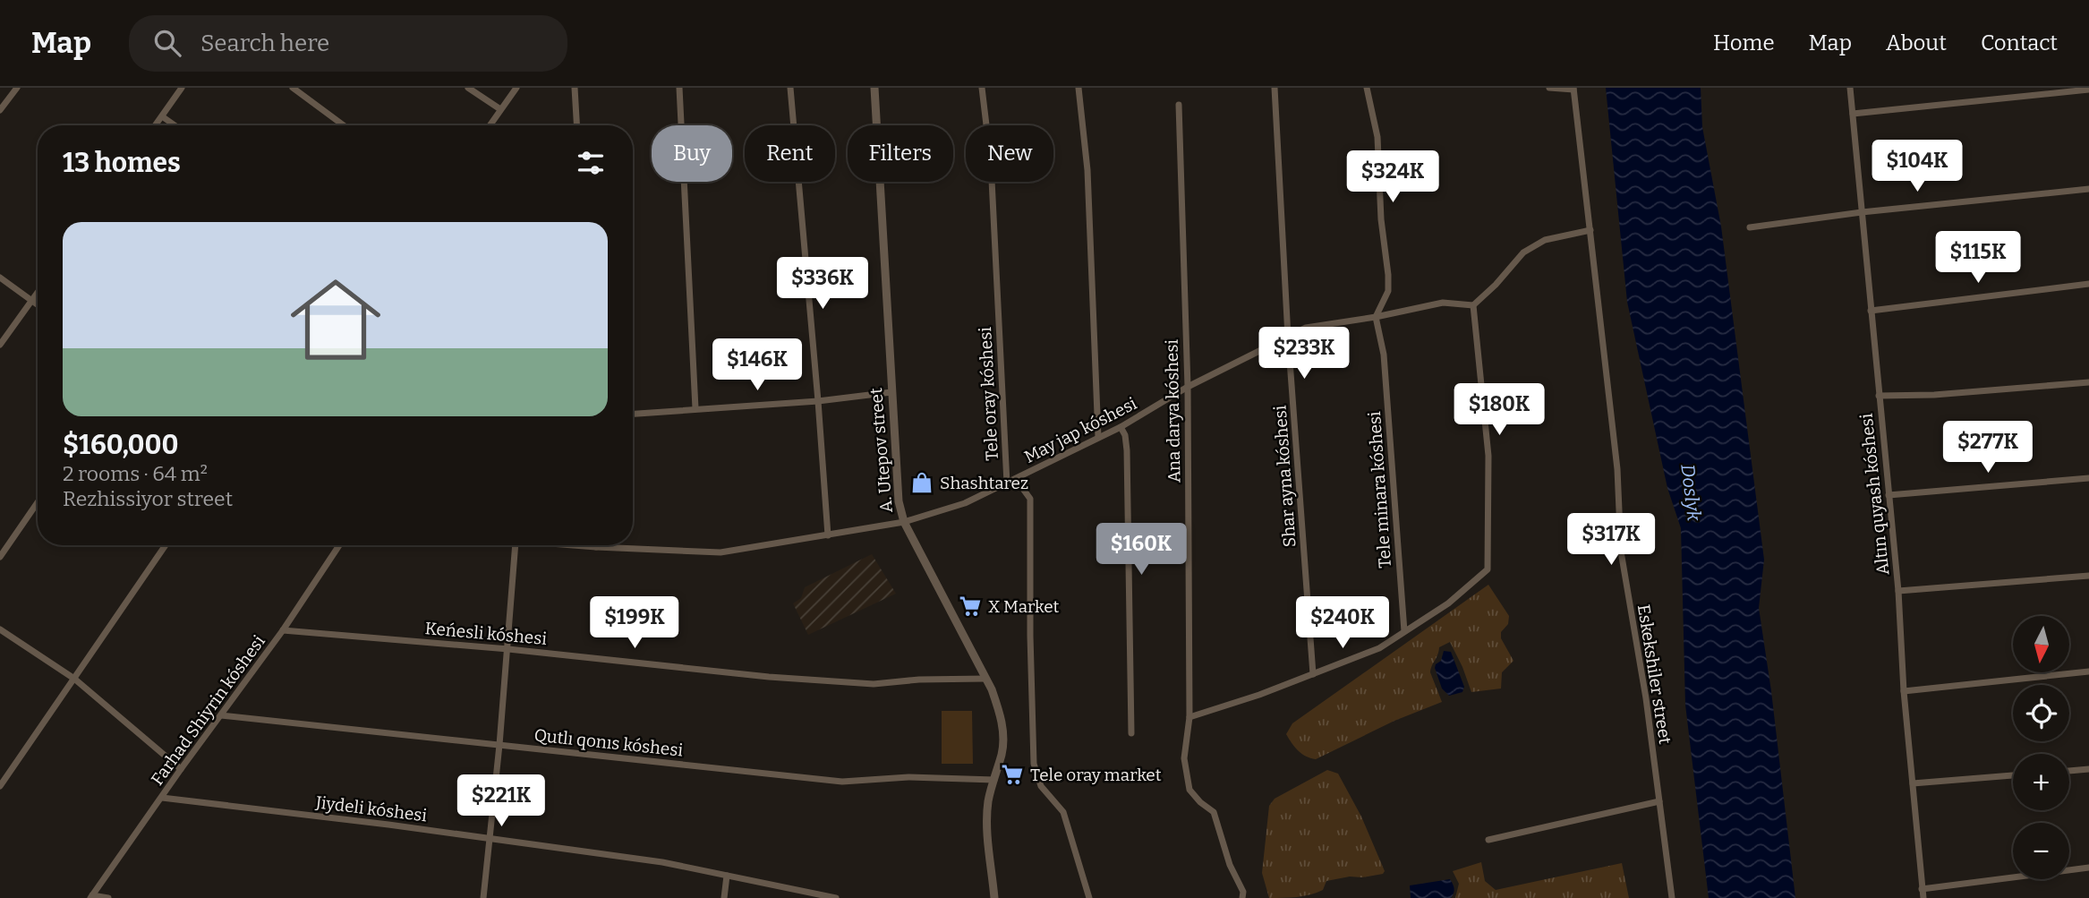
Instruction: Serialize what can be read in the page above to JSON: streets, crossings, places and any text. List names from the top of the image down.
{
  "streets": {
    "street": [
      "Tele oray kóshesi",
      "Ana darya kóshesi",
      "May jap kóshesi",
      "A. Utepov street",
      "Shar ayna kóshesi",
      "Tele minara kóshesi",
      "Altın quyash kóshesi",
      "Keńesli kóshesi",
      "Eskekshiler street",
      "Farhad Shiyrin kóshesi",
      "Qutlı qonıs kóshesi",
      "Jiydeli kóshesi"
    ]
  },
  "crossings": [
    ["Tele oray kóshesi", "May jap kóshesi"],
    ["Ana darya kóshesi", "May jap kóshesi"],
    ["May jap kóshesi", "A. Utepov street"],
    ["May jap kóshesi", "Shar ayna kóshesi"],
    ["May jap kóshesi", "Tele minara kóshesi"],
    ["A. Utepov street", "Keńesli kóshesi"],
    ["A. Utepov street", "Qutlı qonıs kóshesi"],
    ["Keńesli kóshesi", "Farhad Shiyrin kóshesi"],
    ["Farhad Shiyrin kóshesi", "Qutlı qonıs kóshesi"],
    ["Farhad Shiyrin kóshesi", "Jiydeli kóshesi"]
  ],
  "water": ["Doslyk"],
  "places": {
    "shop": ["Shashtarez"],
    "supermarket": ["X Market", "Tele oray market"]
  },
  "north": "bottom",
  "page": {
    "header": "Map",
    "search": "Search here",
    "nav": [
      "Home",
      "Map",
      "About",
      "Contact"
    ],
    "chip": [
      "Buy",
      "Rent",
      "Filters",
      "New"
    ],
    "heading": "13 homes",
    "price": [
      "$104K",
      "$324K",
      "$115K",
      "$336K",
      "$233K",
      "$146K",
      "$180K",
      "$277K",
      "$317K",
      "$160K",
      "$199K",
      "$240K",
      "$221K"
    ],
    "list": [
      {
        "name": "$160,000",
        "note": "2 rooms · 64 m² · Rezhissiyor street"
      }
    ],
    "map_buttons": ["+", "−"]
  }
}
